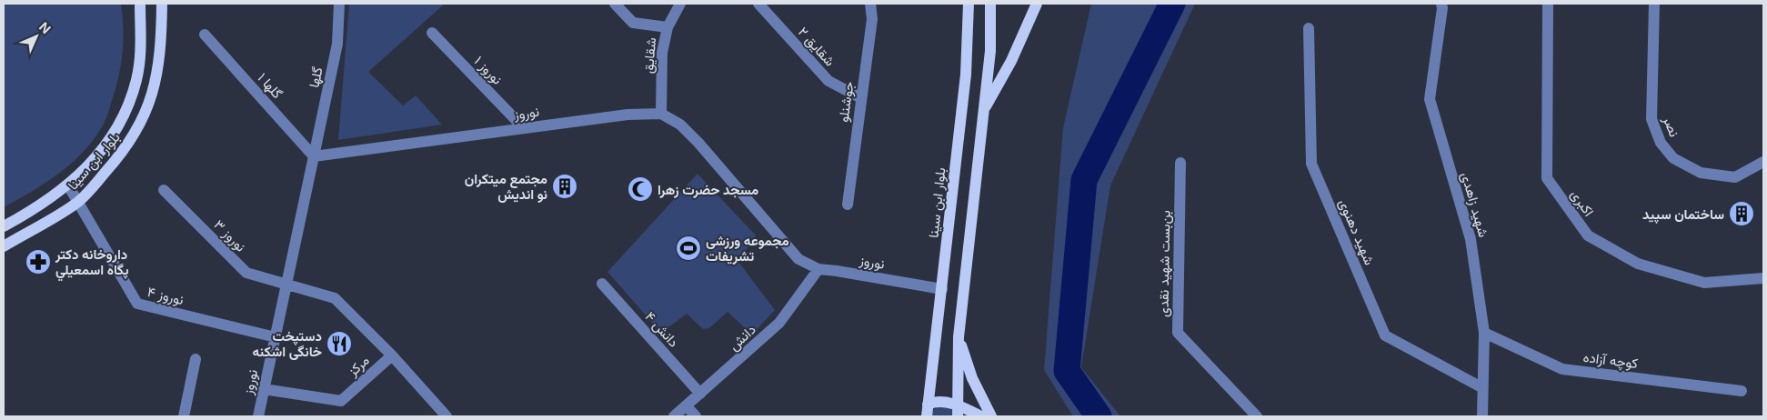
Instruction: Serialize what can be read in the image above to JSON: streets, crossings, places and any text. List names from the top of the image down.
{
  "streets": {
    "main road": ["بلوار ابن سینا"],
    "street": [
      "شقایق ۲",
      "شقایق",
      "نوروز ۱",
      "گلها",
      "گلها ۱",
      "جوشنلو",
      "نوروز",
      "نصر",
      "اکبری",
      "شهید زاهدی",
      "شهید دهنوی",
      "نوروز ۳",
      "بن‌بست شهید نقدی",
      "نوروز ۴",
      "دانش ۴",
      "دانش",
      "کوچه آزاده",
      "مرکز"
    ]
  },
  "crossings": [
    ["شقایق ۲", "جوشنلو"],
    ["شقایق", "نوروز"],
    ["نوروز ۱", "نوروز"],
    ["گلها", "گلها ۱"],
    ["گلها", "نوروز"],
    ["گلها ۱", "نوروز"],
    ["نوروز", "بلوار ابن سینا"],
    ["نوروز", "نوروز ۳"],
    ["نوروز", "نوروز ۴"],
    ["نوروز", "دانش"],
    ["نوروز", "مرکز"],
    ["بلوار ابن سینا", "نوروز ۴"],
    ["شهید زاهدی", "شهید دهنوی"],
    ["شهید زاهدی", "کوچه آزاده"],
    ["نوروز ۳", "مرکز"],
    ["دانش ۴", "دانش"]
  ],
  "places": {
    "building": ["مجتمع میتکران نو اندیش", "ساختمان سپید"],
    "mosque": ["مسجد حضرت زهرا"],
    "sports": ["مجموعه ورزشی تشریفات"],
    "pharmacy": ["داروخانه دكتر پگاه اسمعيلي"],
    "restaurant": ["دستپخت خانگی اشکنه"]
  },
  "north": "top right"
}
